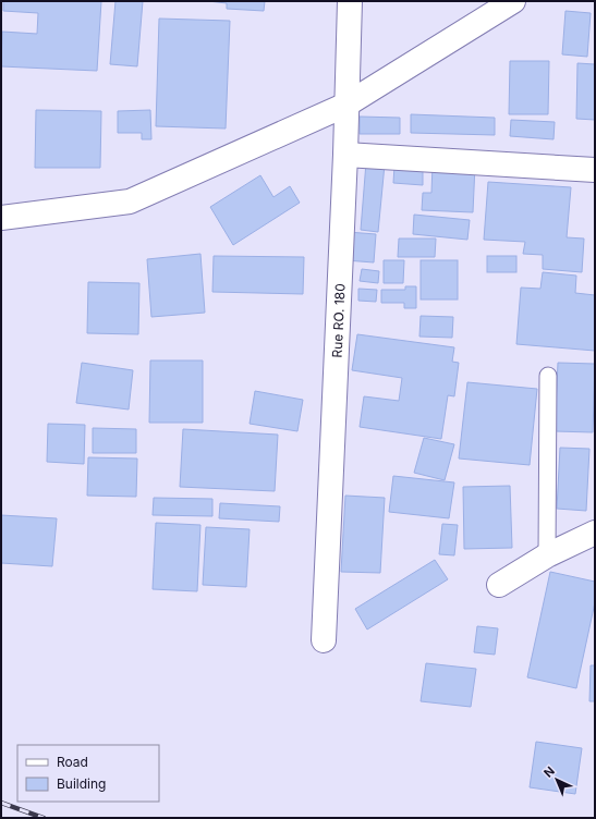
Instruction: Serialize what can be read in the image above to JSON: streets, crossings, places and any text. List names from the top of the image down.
{
  "streets": {
    "street": ["Rue RO. 180"]
  },
  "legend": ["Road", "Building"],
  "north": "top left"
}
